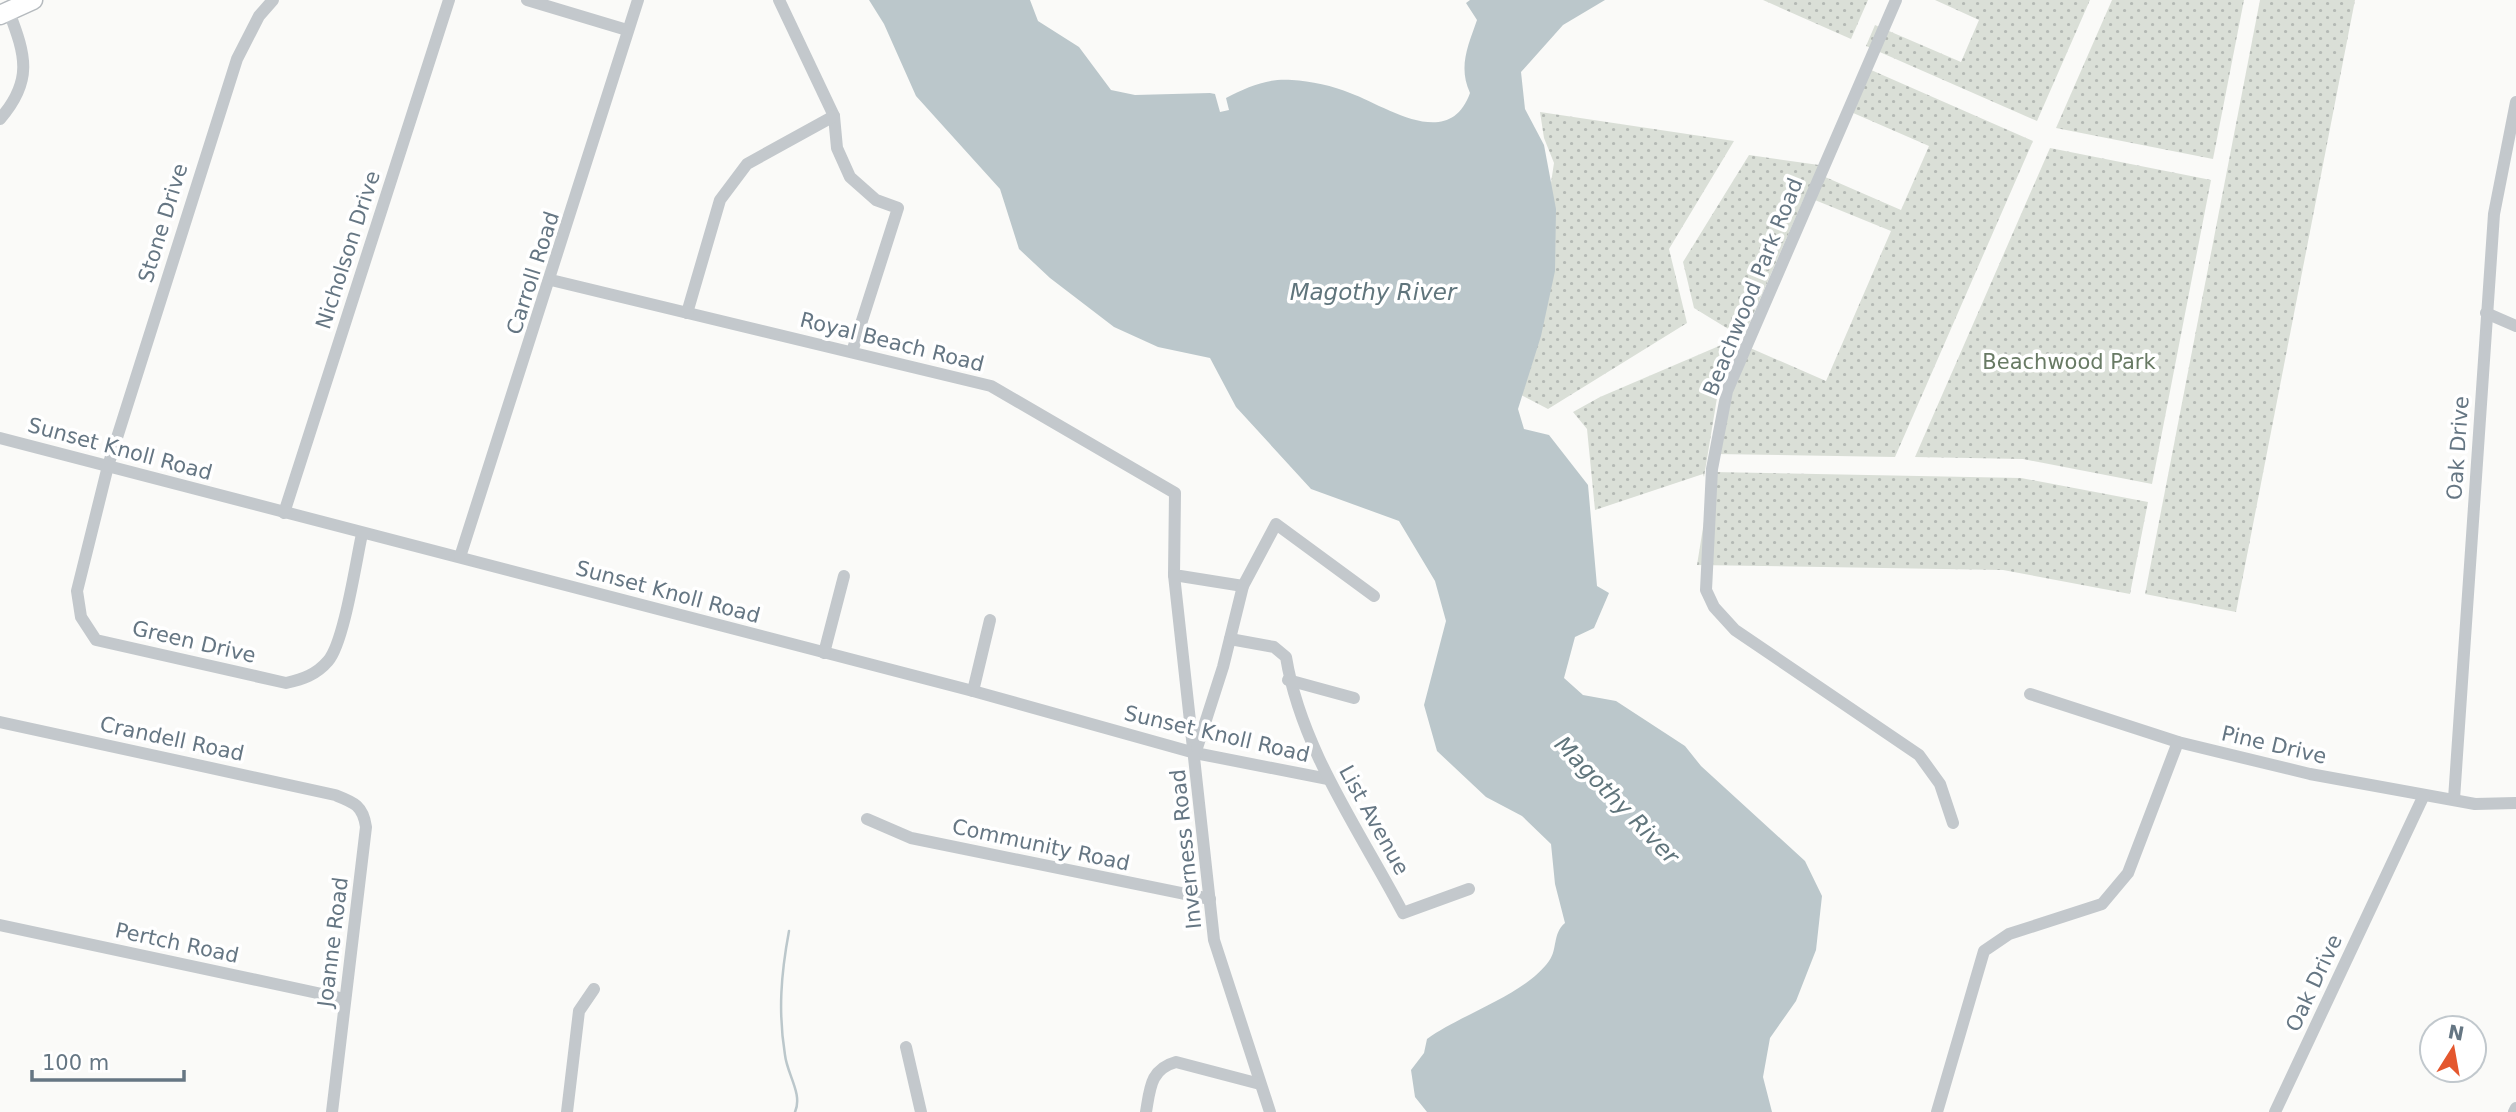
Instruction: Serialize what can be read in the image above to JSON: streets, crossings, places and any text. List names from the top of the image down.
{
  "streets": {
    "street": [
      "Stone Drive",
      "Nicholson Drive",
      "Carroll Road",
      "Beachwood Park Road",
      "Royal Beach Road",
      "Oak Drive",
      "Sunset Knoll Road",
      "Green Drive",
      "Crandell Road",
      "Pine Drive",
      "List Avenue",
      "Community Road",
      "Inverness Road",
      "Joanne Road",
      "Pertch Road"
    ]
  },
  "crossings": [
    ["Stone Drive", "Sunset Knoll Road"],
    ["Stone Drive", "Green Drive"],
    ["Nicholson Drive", "Sunset Knoll Road"],
    ["Carroll Road", "Royal Beach Road"],
    ["Carroll Road", "Sunset Knoll Road"],
    ["Royal Beach Road", "Inverness Road"],
    ["Oak Drive", "Pine Drive"],
    ["Sunset Knoll Road", "Green Drive"],
    ["Sunset Knoll Road", "List Avenue"],
    ["Sunset Knoll Road", "Inverness Road"],
    ["Crandell Road", "Joanne Road"],
    ["Community Road", "Inverness Road"],
    ["Joanne Road", "Pertch Road"]
  ],
  "water": ["Magothy River"],
  "parks": ["Beachwood Park"],
  "scale_bar": "100 m",
  "north": "top"
}
